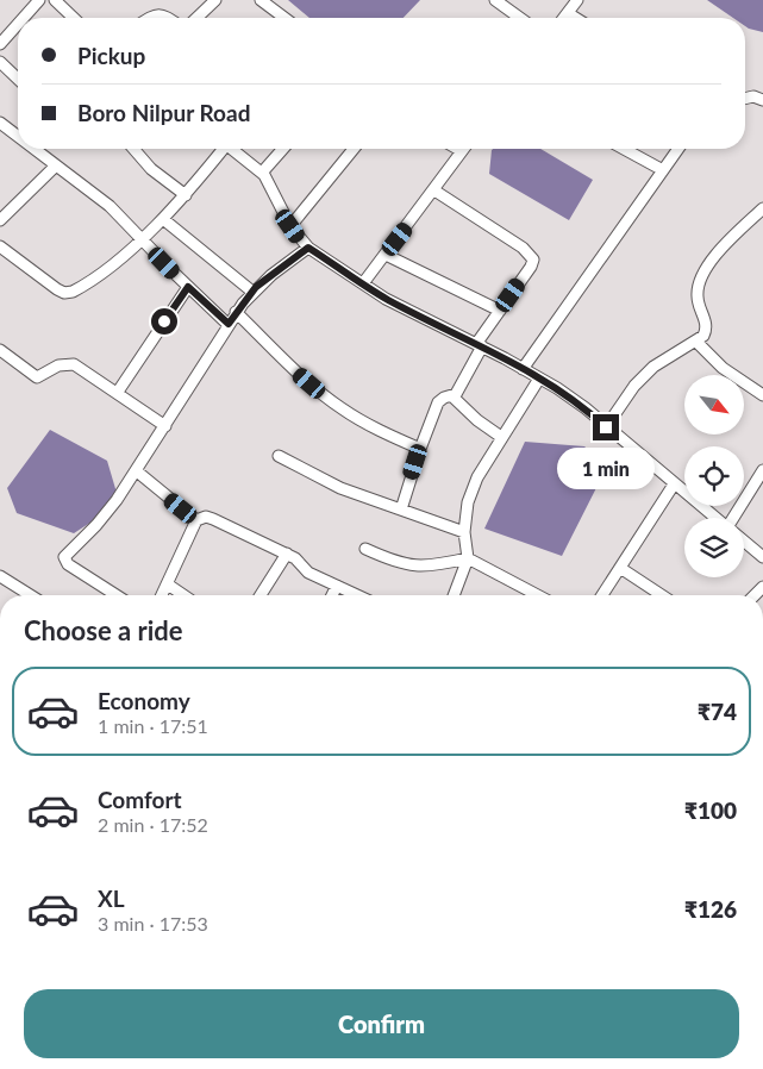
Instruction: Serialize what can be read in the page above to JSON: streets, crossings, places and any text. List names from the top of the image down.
{
  "north": "bottom right",
  "page": {
    "banner": ["Pickup", "Boro Nilpur Road"],
    "bubble": "1 min",
    "heading": "Choose a ride",
    "list": [
      {
        "name": "Economy",
        "note": "1 min · 17:51",
        "value": "₹74"
      },
      {
        "name": "Comfort",
        "note": "2 min · 17:52",
        "value": "₹100"
      },
      {
        "name": "XL",
        "note": "3 min · 17:53",
        "value": "₹126"
      }
    ],
    "buttons": "Confirm"
  }
}
